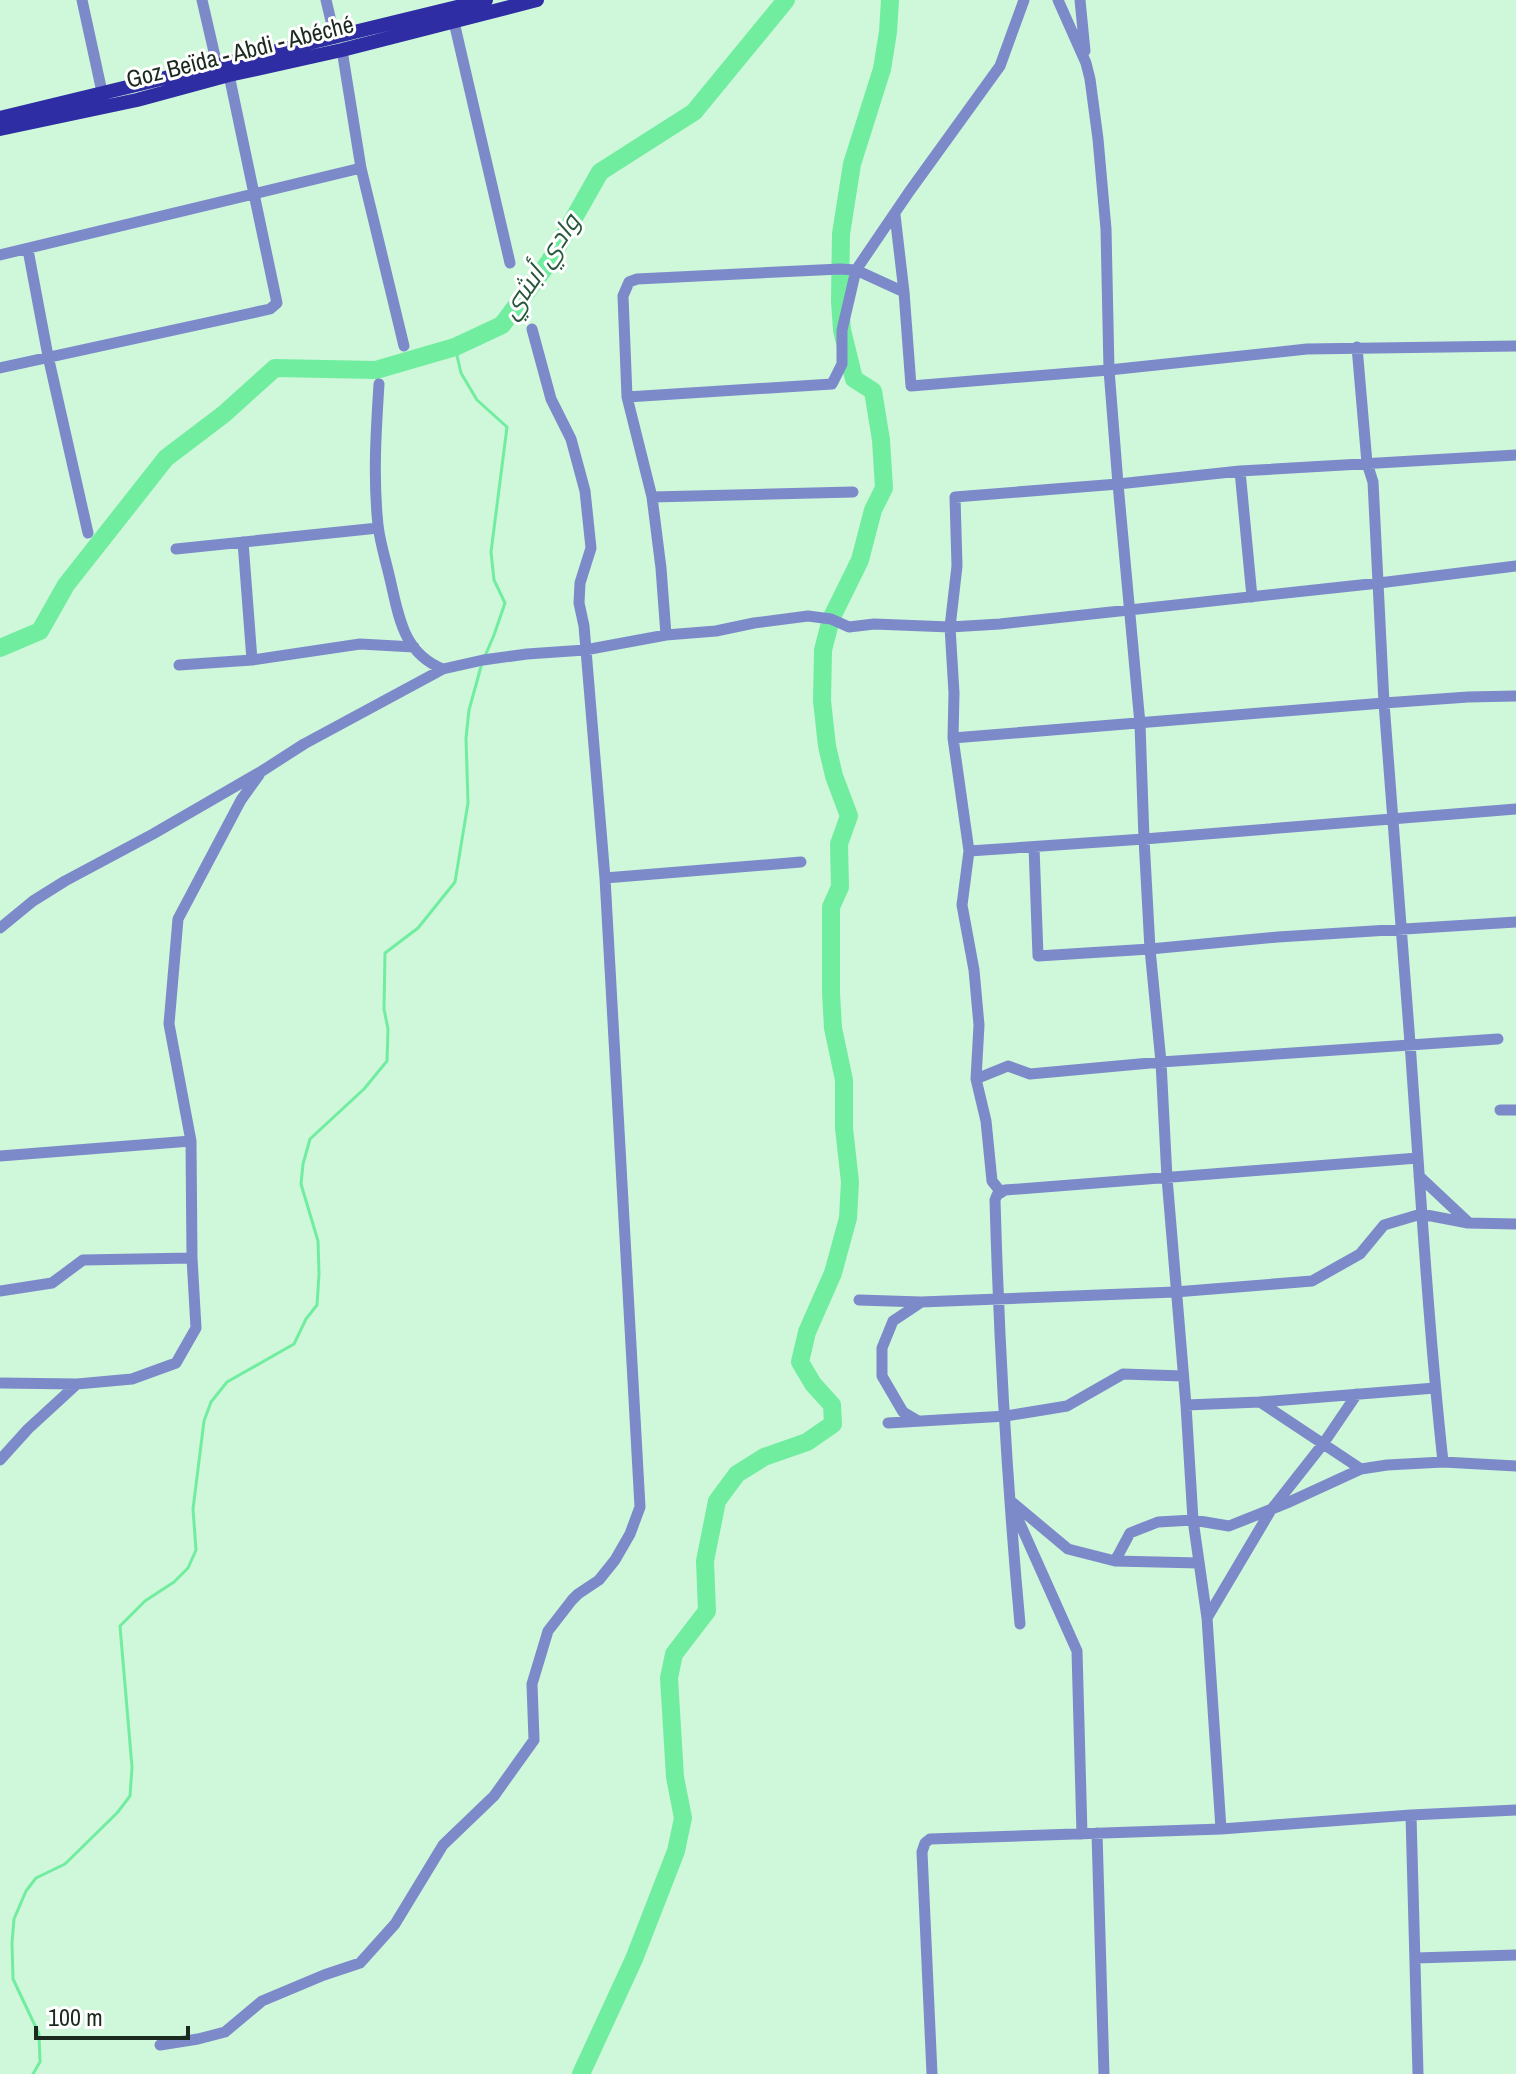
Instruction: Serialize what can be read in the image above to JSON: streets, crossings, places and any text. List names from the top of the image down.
{
  "streets": {
    "main road": ["Goz Beïda - Abdi - Abéché"]
  },
  "water": ["وادي أبشي"],
  "scale_bar": "100 m"
}
